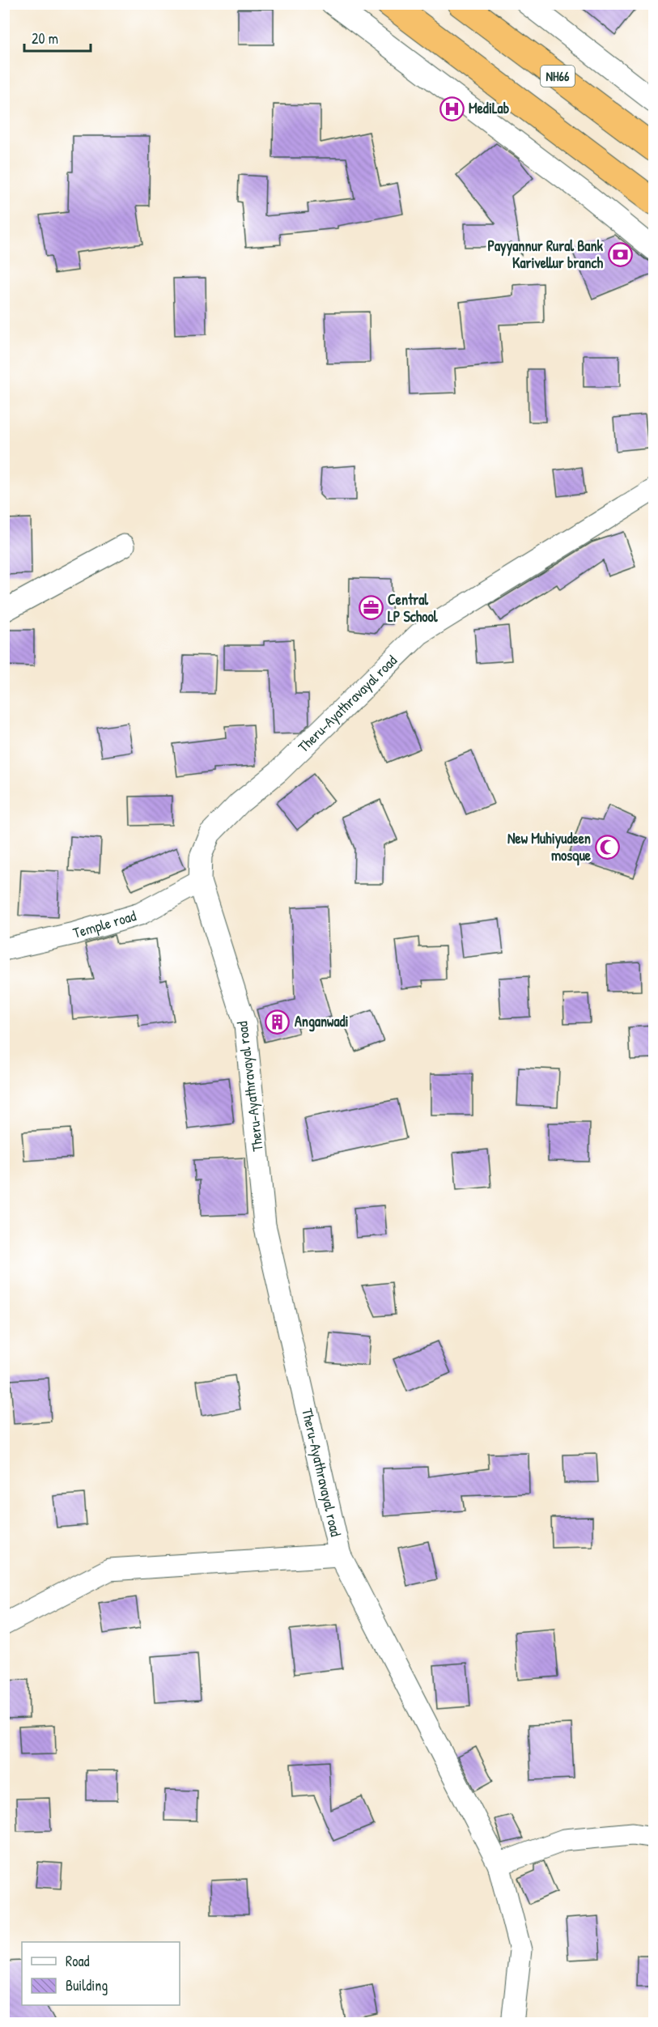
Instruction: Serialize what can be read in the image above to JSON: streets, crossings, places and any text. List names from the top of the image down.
{
  "streets": {
    "highway": ["NH66"],
    "street": ["Theru-Ayathravayal road", "Temple road"]
  },
  "crossings": [
    ["Theru-Ayathravayal road", "Temple road"]
  ],
  "places": {
    "hospital": ["MediLab"],
    "bank": ["Payyannur Rural Bank Karivellur branch"],
    "office": ["Central LP School"],
    "mosque": ["New Muhiyudeen mosque"],
    "building": ["Anganwadi"]
  },
  "legend": ["Road", "Building"],
  "scale_bar": "20 m"
}
